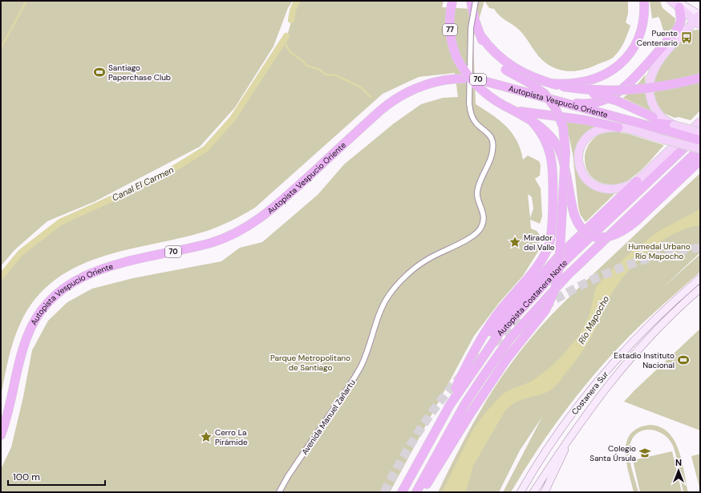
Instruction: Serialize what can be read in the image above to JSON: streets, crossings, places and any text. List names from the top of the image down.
{
  "streets": {
    "highway": [
      "77",
      "70",
      "Autopista Vespucio Oriente",
      "Autopista Costanera Norte"
    ],
    "main road": ["Costanera Sur"],
    "street": ["Avenida Manuel Zañartu"]
  },
  "water": ["Canal El Carmen", "Río Mapocho"],
  "parks": ["Humedal Urbano Río Mapocho", "Parque Metropolitano de Santiago"],
  "places": {
    "bus stop": ["Puente Centenario"],
    "sports": ["Santiago Paperchase Club", "Estadio Instituto Nacional"],
    "place": ["Mirador del Valle", "Cerro La Pirámide"],
    "school or university": ["Colegio Santa Úrsula"]
  },
  "scale_bar": "100 m",
  "north": "top"
}
